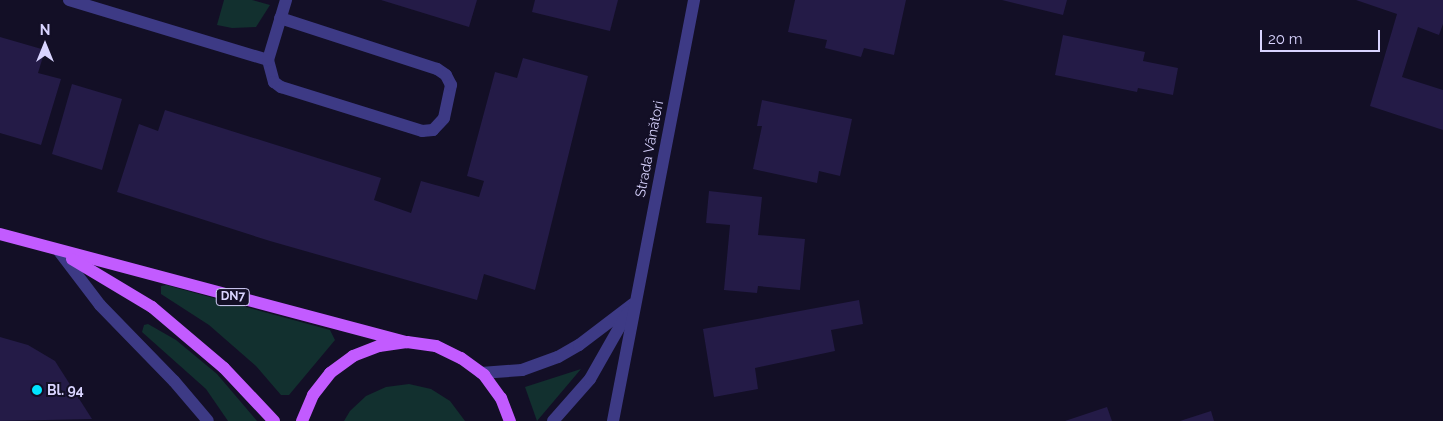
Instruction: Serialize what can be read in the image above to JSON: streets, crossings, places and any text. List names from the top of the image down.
{
  "streets": {
    "main road": ["DN7"],
    "street": ["Strada Vânători"]
  },
  "places": ["Bl. 94"],
  "scale_bar": "20 m",
  "north": "top"
}
